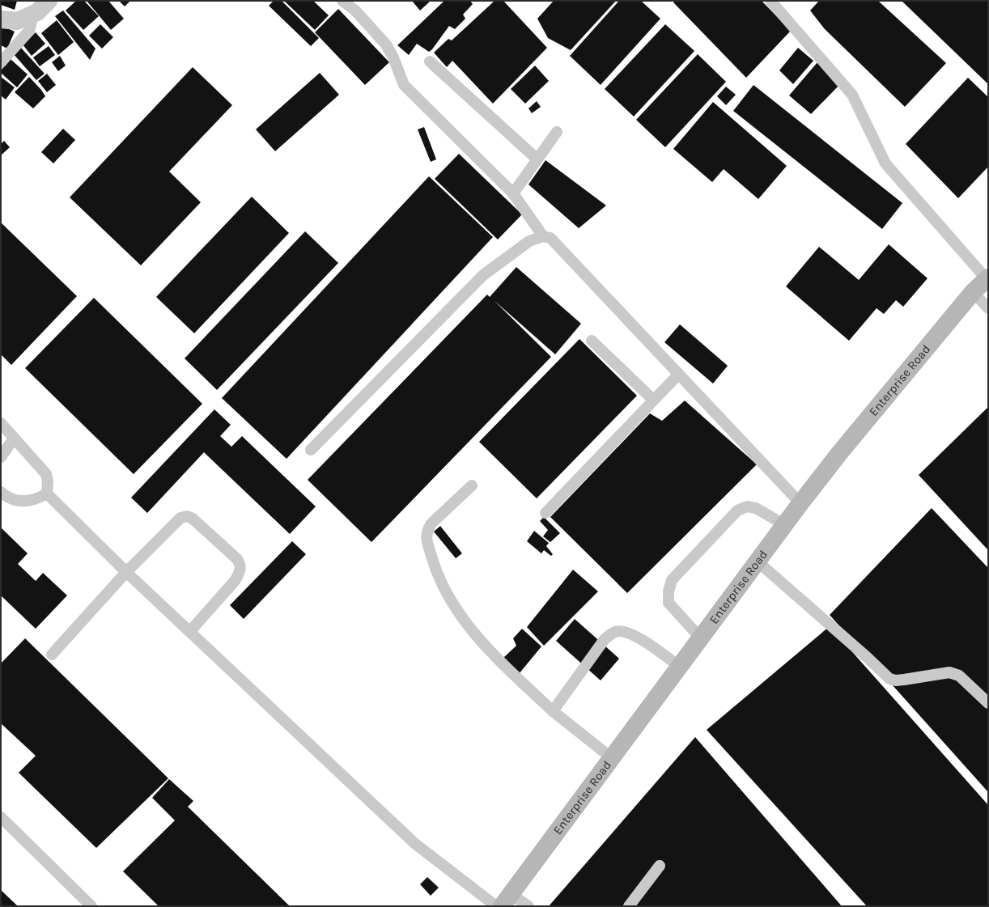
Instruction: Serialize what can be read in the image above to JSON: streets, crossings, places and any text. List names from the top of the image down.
{
  "streets": {
    "main road": ["Enterprise Road"]
  }
}
